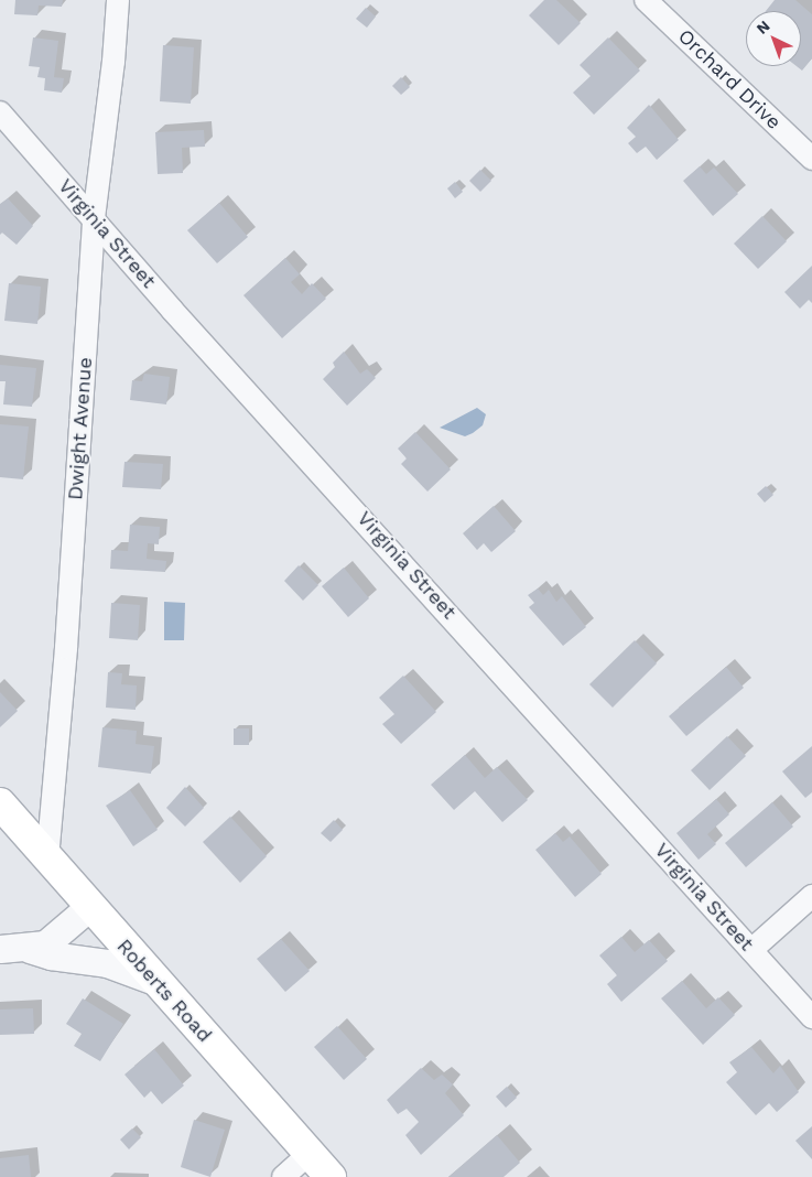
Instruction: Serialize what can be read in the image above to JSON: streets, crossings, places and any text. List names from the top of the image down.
{
  "streets": {
    "main road": ["Roberts Road"],
    "street": ["Orchard Drive", "Virginia Street", "Dwight Avenue"]
  },
  "crossings": [
    ["Virginia Street", "Dwight Avenue"],
    ["Dwight Avenue", "Roberts Road"]
  ],
  "north": "top left"
}
